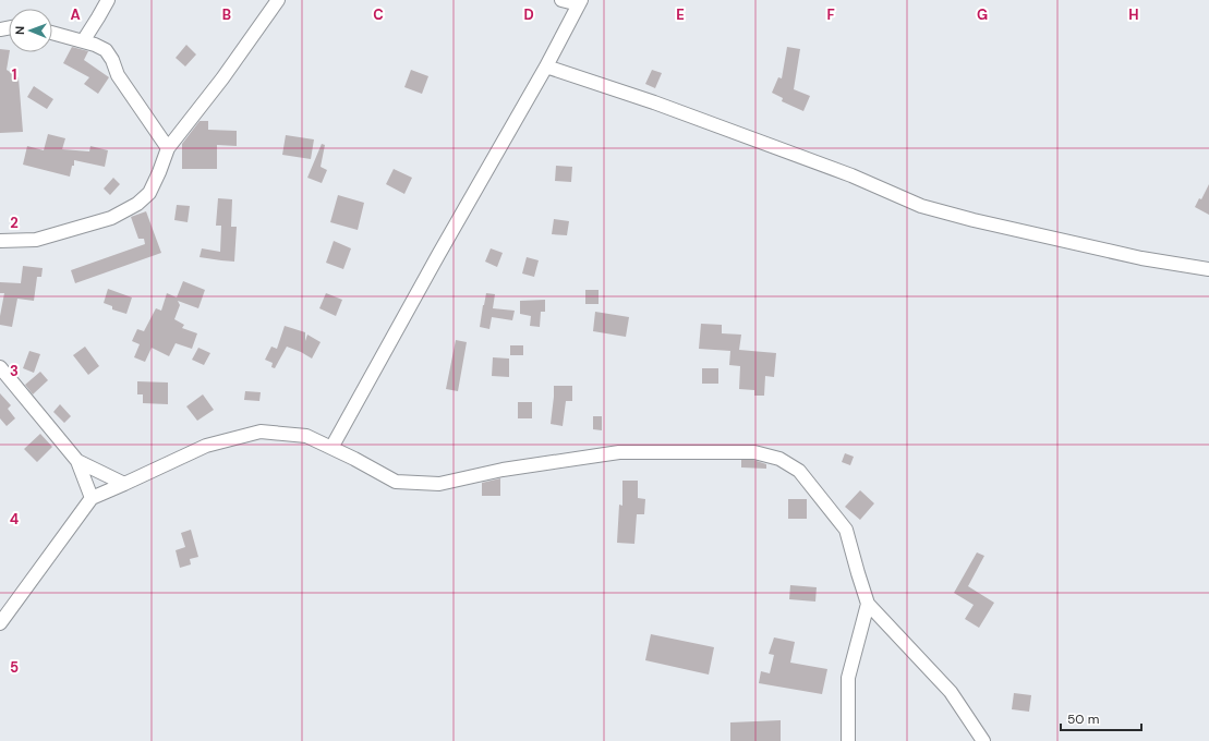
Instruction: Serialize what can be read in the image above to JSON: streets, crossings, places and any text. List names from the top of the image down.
{
  "scale_bar": "50 m",
  "north": "left",
  "grid": {
    "columns": [
      "A",
      "B",
      "C",
      "D",
      "E",
      "F",
      "G",
      "H"
    ],
    "rows": [
      "1",
      "2",
      "3",
      "4",
      "5"
    ]
  }
}
